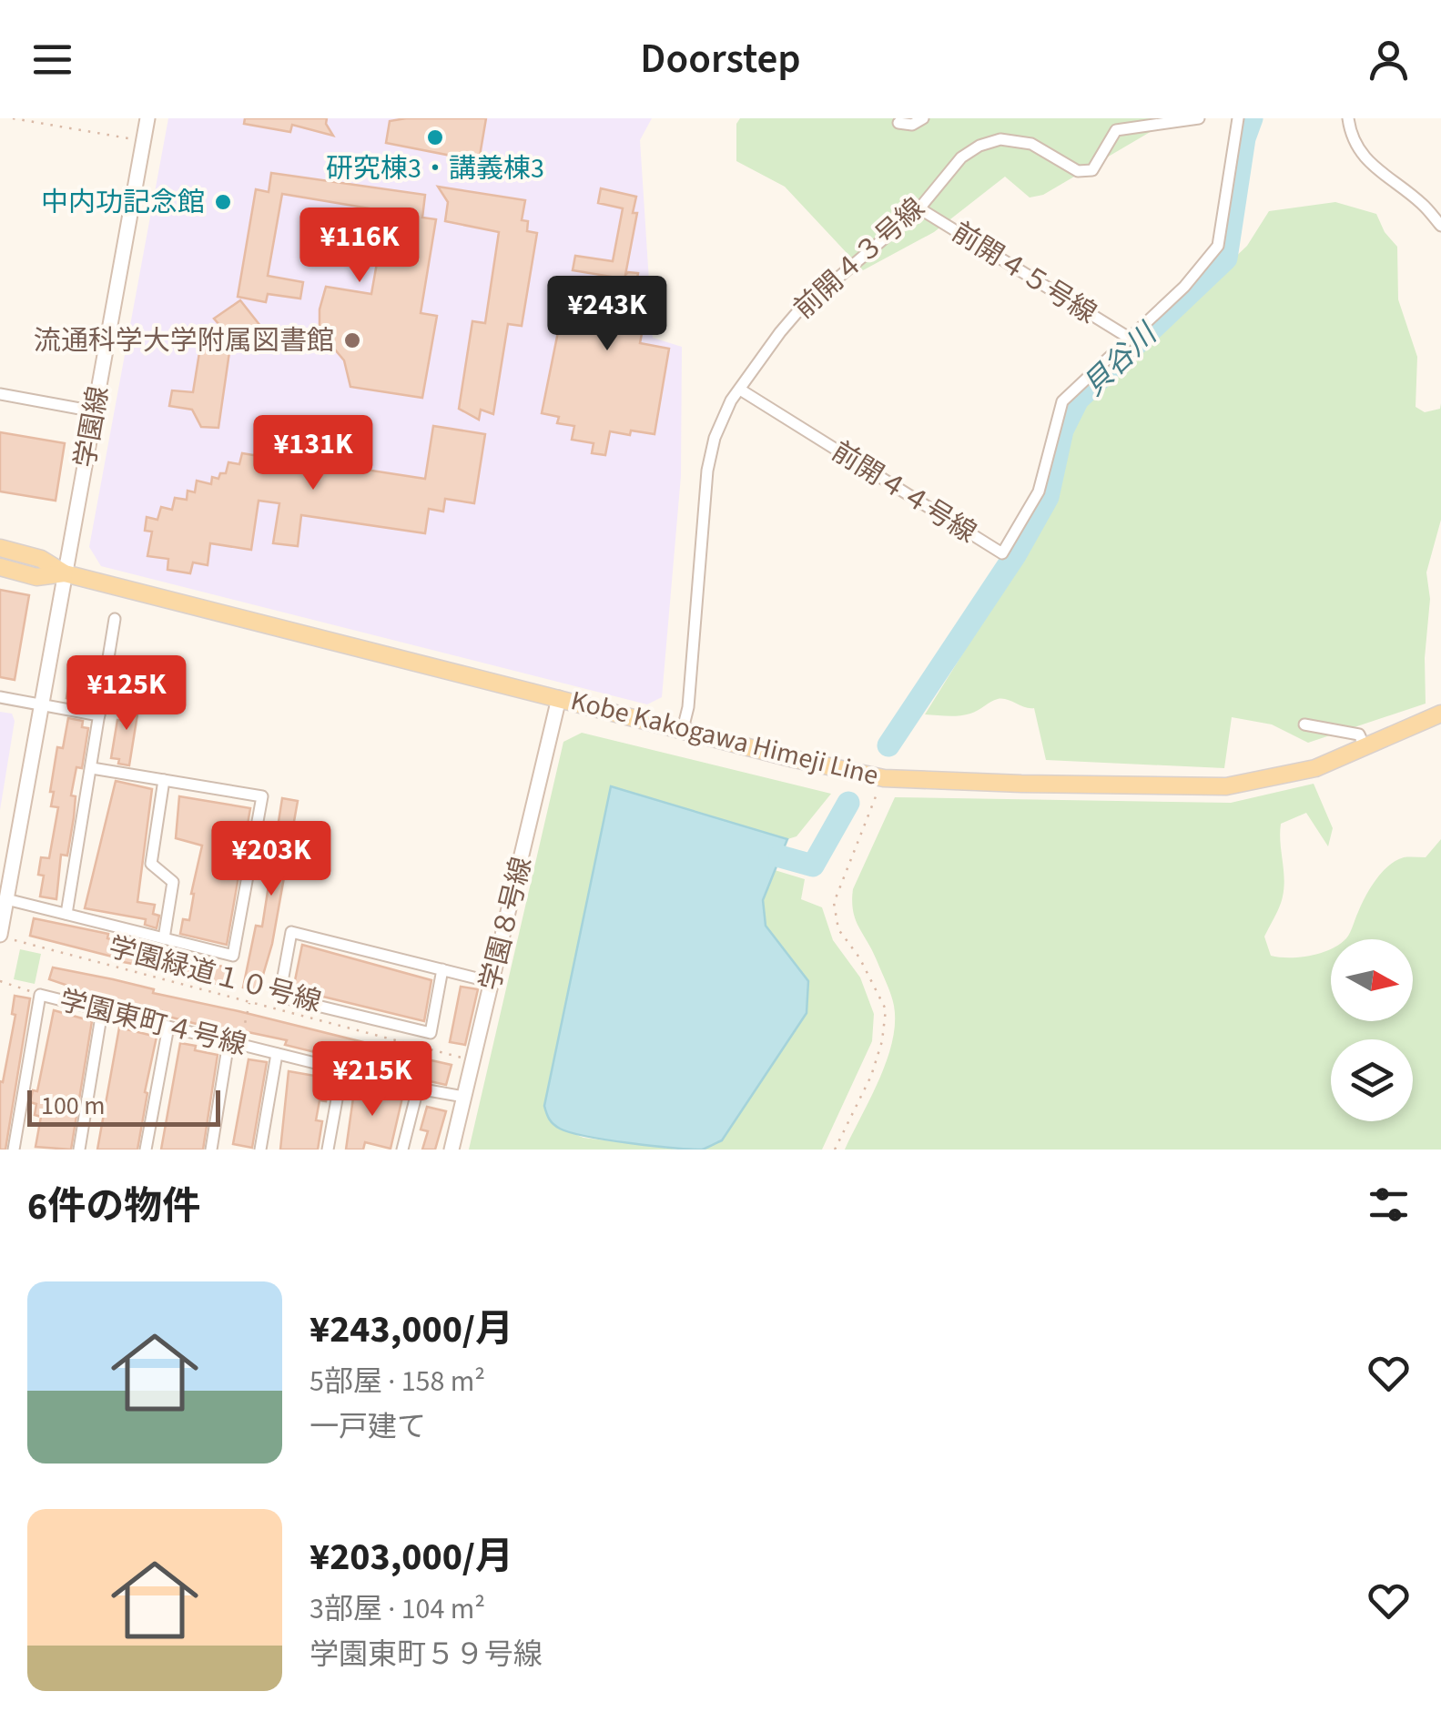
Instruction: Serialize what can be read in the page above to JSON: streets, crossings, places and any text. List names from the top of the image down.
{
  "streets": {
    "main road": ["Kobe Kakogawa Himeji Line"],
    "street": [
      "前開４３号線",
      "前開４５号線",
      "学園線",
      "前開４４号線",
      "学園８号線",
      "学園東町４号線"
    ],
    "path": ["学園緑道１０号線"]
  },
  "crossings": [
    ["前開４３号線", "前開４５号線"],
    ["前開４３号線", "前開４４号線"],
    ["前開４３号線", "Kobe Kakogawa Himeji Line"],
    ["前開４５号線", "前開４４号線"],
    ["学園線", "Kobe Kakogawa Himeji Line"],
    ["Kobe Kakogawa Himeji Line", "学園８号線"],
    ["学園８号線", "学園緑道１０号線"],
    ["学園８号線", "学園東町４号線"]
  ],
  "water": ["貝谷川"],
  "places": ["研究棟3・講義棟3", "中内功記念館", "流通科学大学附属図書館"],
  "scale_bar": "100 m",
  "north": "right",
  "page": {
    "header": "Doorstep",
    "price": [
      "¥116K",
      "¥243K",
      "¥131K",
      "¥125K",
      "¥203K",
      "¥215K"
    ],
    "scale": "100 m",
    "heading": "6件の物件",
    "list": [
      {
        "name": "¥243,000/月",
        "note": "5部屋 · 158 m² · 一戸建て"
      },
      {
        "name": "¥203,000/月",
        "note": "3部屋 · 104 m² · 学園東町５９号線"
      }
    ]
  }
}
